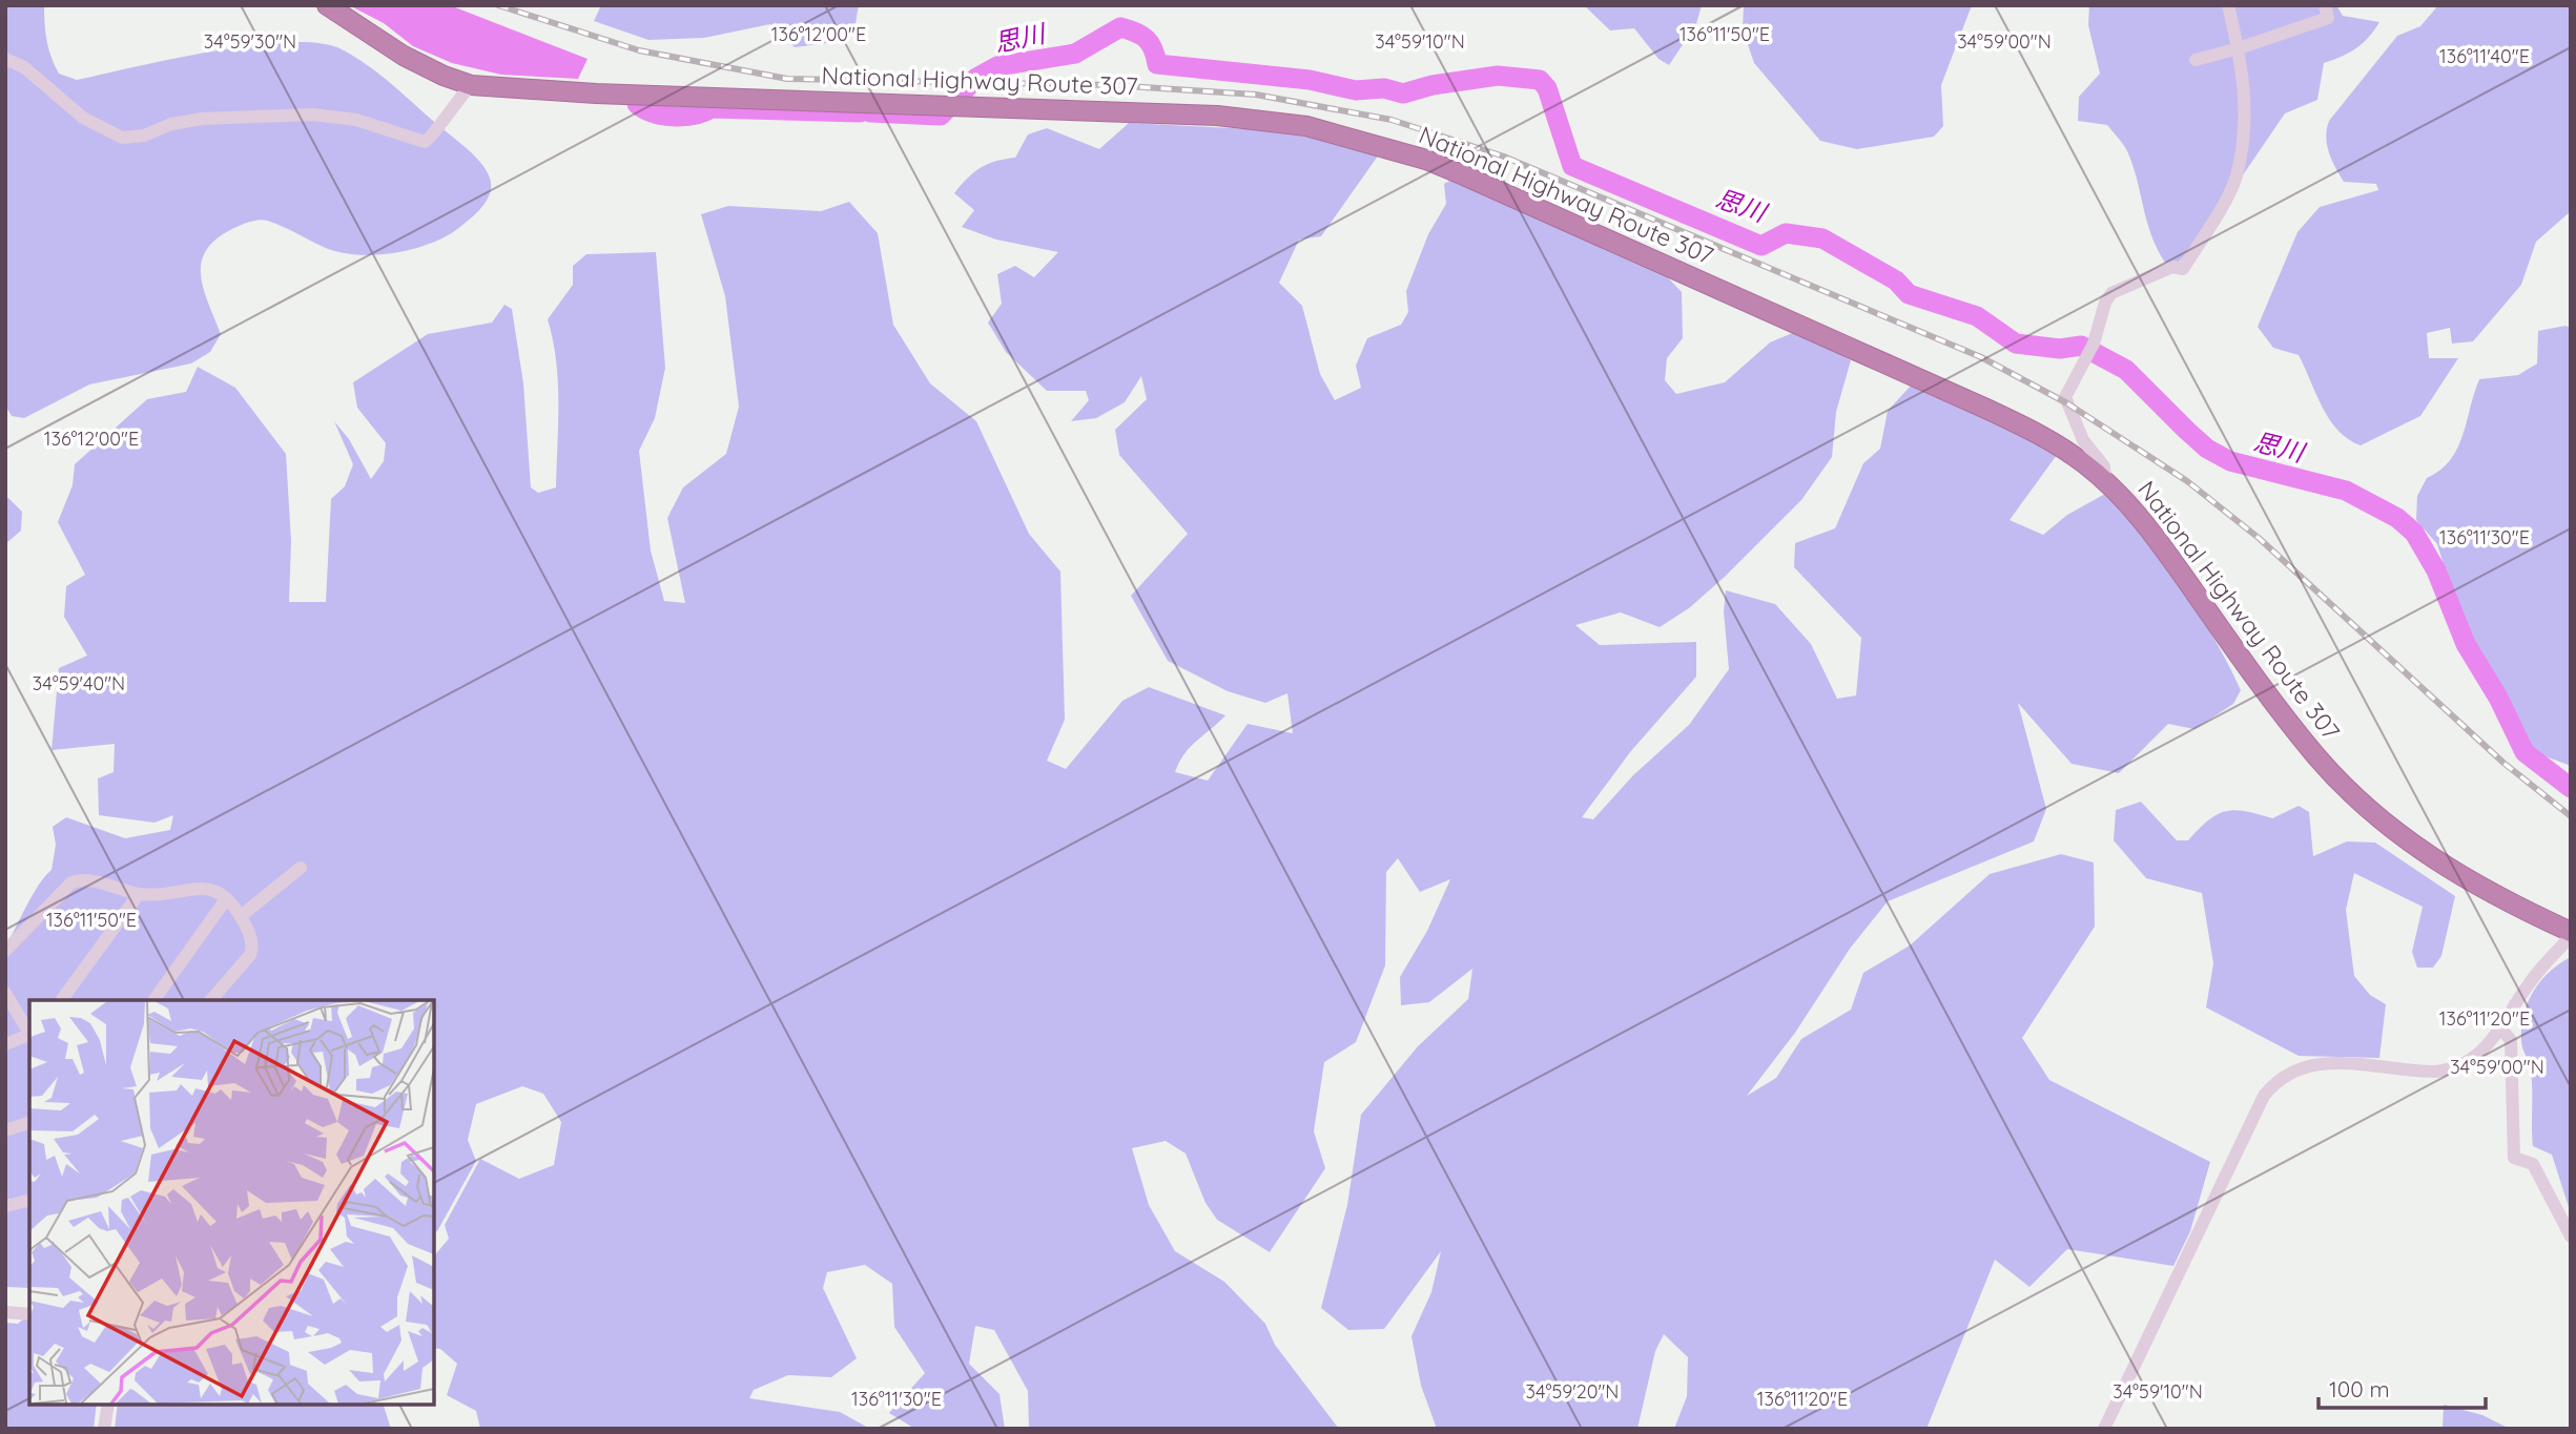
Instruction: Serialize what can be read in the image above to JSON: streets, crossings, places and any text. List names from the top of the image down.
{
  "streets": {
    "highway": ["National Highway Route 307"]
  },
  "water": ["思川"],
  "scale_bar": "100 m",
  "coordinates": [
    "136°11'50\"E",
    "136°12'00\"E",
    "34°59'30\"N",
    "34°59'10\"N",
    "34°59'00\"N",
    "136°11'40\"E",
    "136°11'30\"E",
    "34°59'40\"N",
    "136°11'20\"E",
    "34°59'20\"N"
  ]
}
